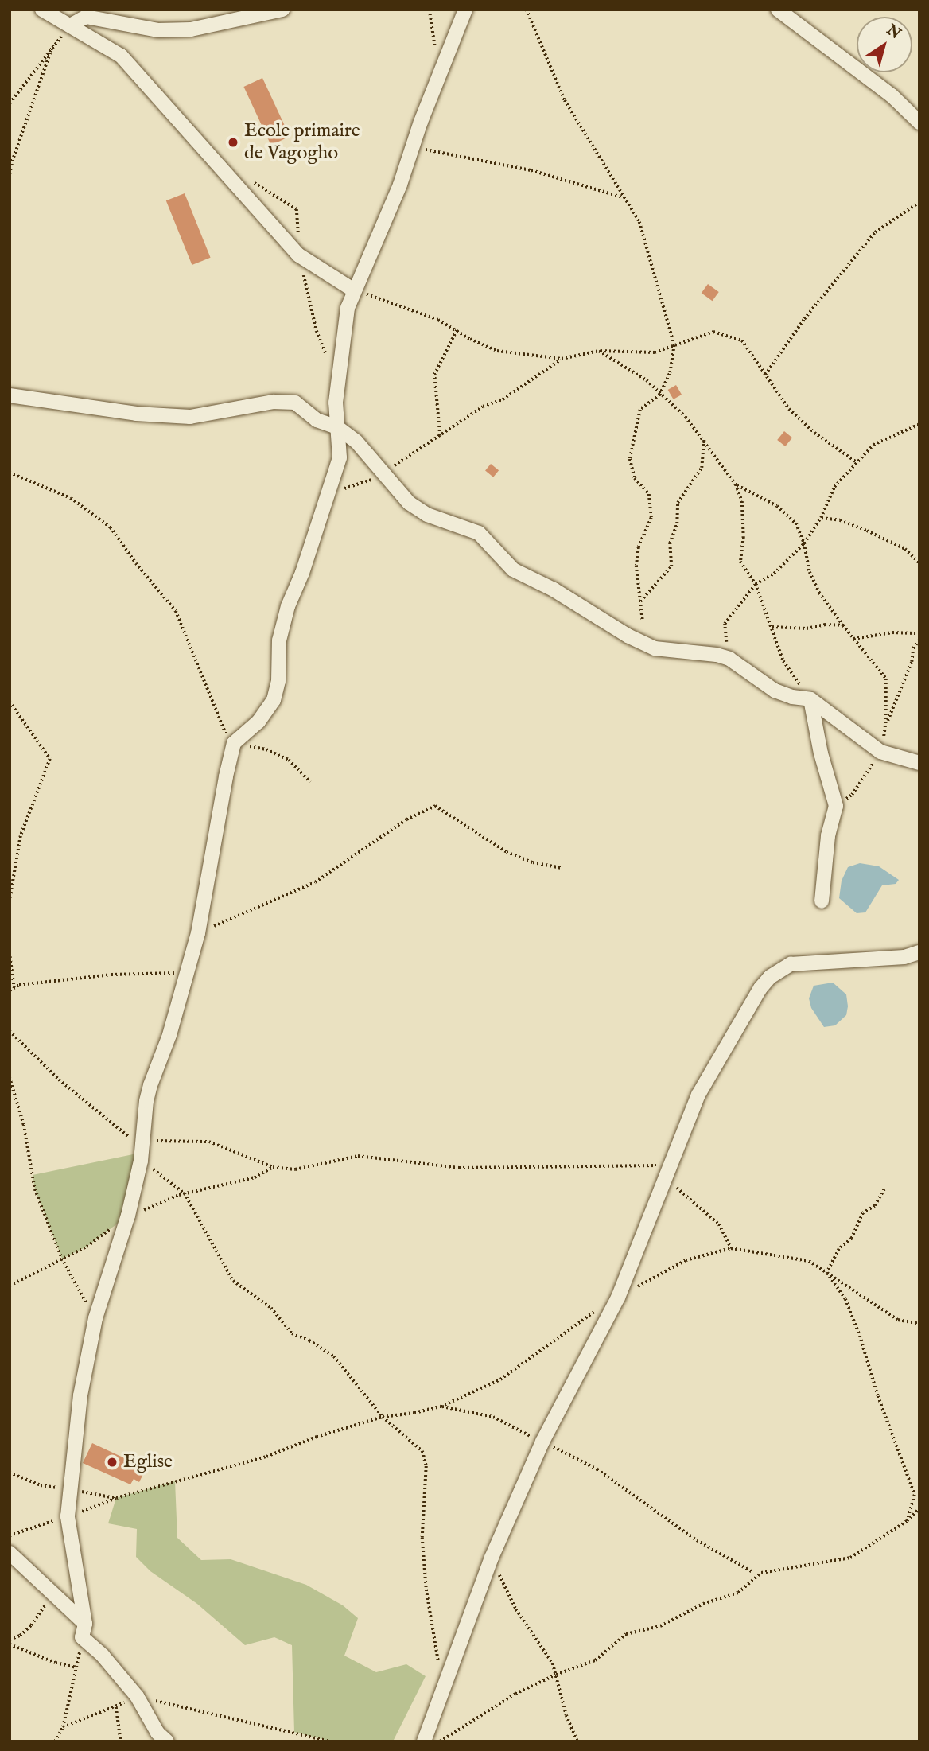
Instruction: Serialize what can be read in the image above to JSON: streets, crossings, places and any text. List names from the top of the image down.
{
  "places": ["Ecole primaire de Vagogho", "Eglise"],
  "north": "top right"
}
